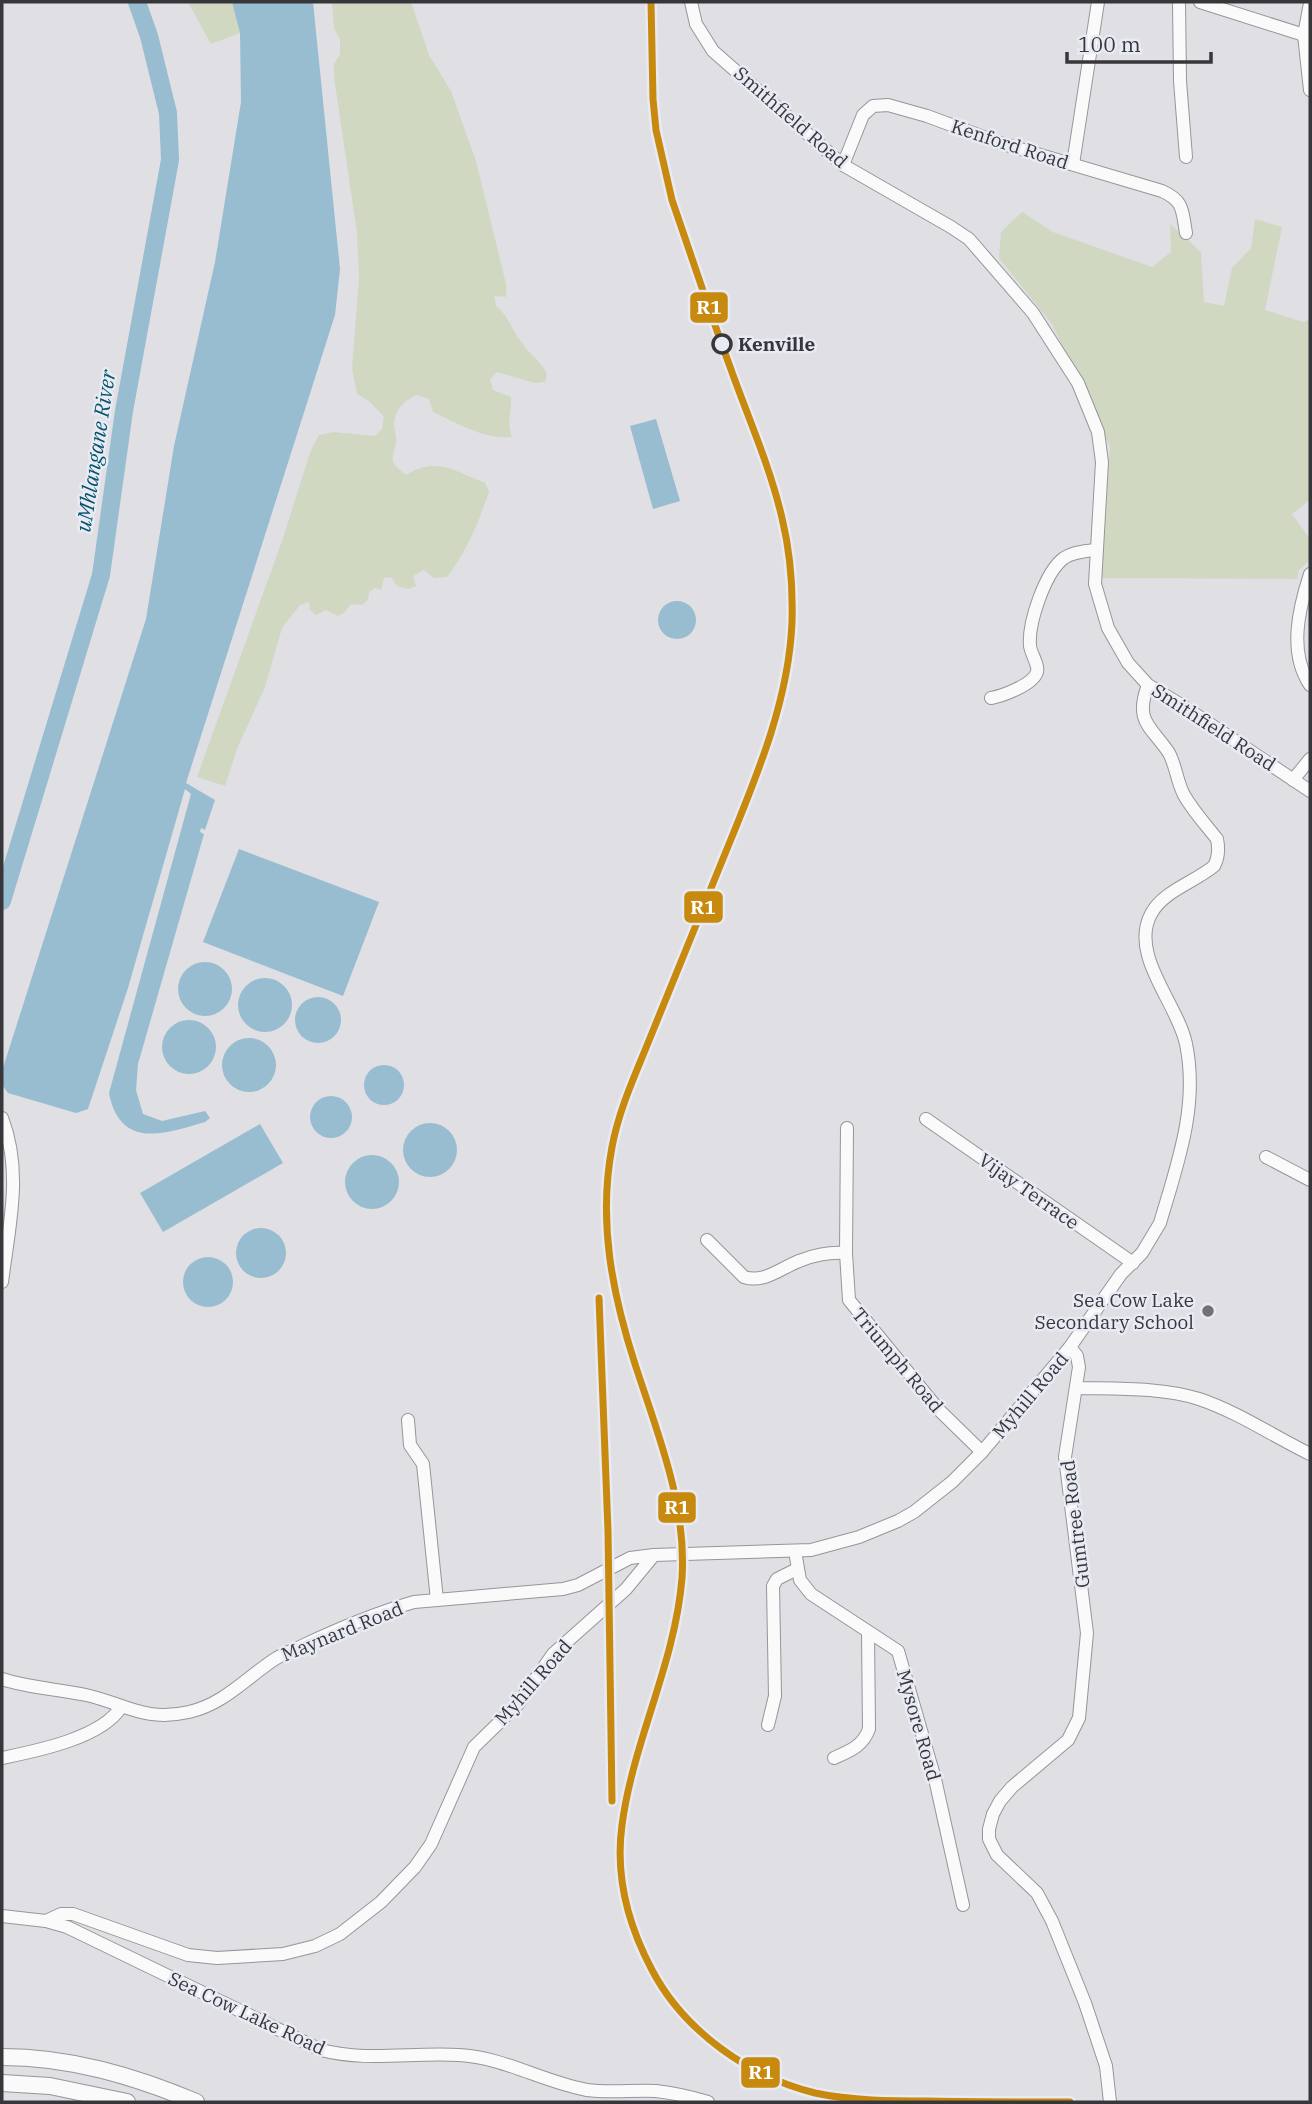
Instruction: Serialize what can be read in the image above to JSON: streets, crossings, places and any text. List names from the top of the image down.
{
  "streets": {
    "street": [
      "Smithfield Road",
      "Kenford Road",
      "Vijay Terrace",
      "Triumph Road",
      "Myhill Road",
      "Gumtree Road",
      "Maynard Road",
      "Mysore Road",
      "Sea Cow Lake Road"
    ]
  },
  "crossings": [
    ["Smithfield Road", "Kenford Road"],
    ["Triumph Road", "Myhill Road"],
    ["Myhill Road", "Gumtree Road"],
    ["Myhill Road", "Maynard Road"],
    ["Myhill Road", "Mysore Road"],
    ["Myhill Road", "Sea Cow Lake Road"]
  ],
  "water": ["uMhlangane River"],
  "places": ["Kenville", "Sea Cow Lake Secondary School"],
  "lines": ["transit line R1"],
  "scale_bar": "100 m"
}
